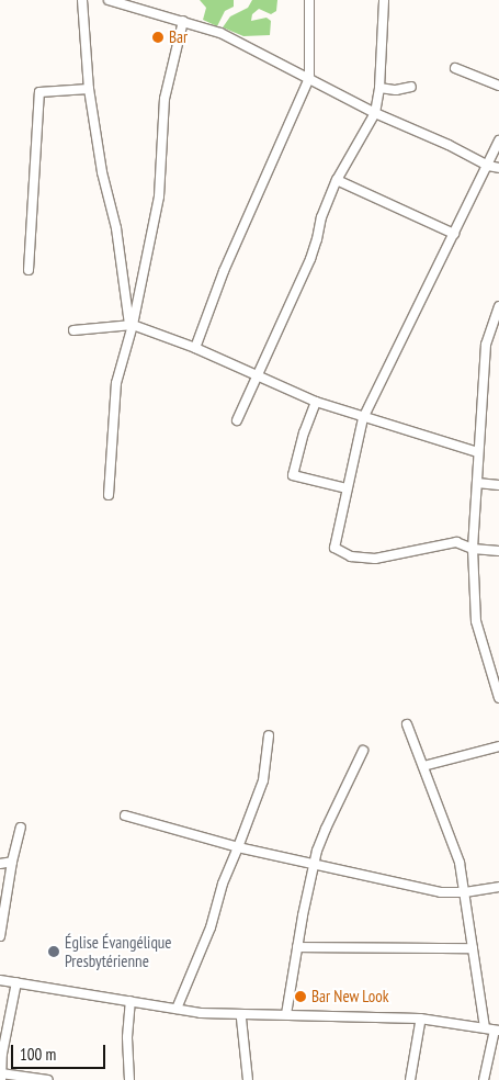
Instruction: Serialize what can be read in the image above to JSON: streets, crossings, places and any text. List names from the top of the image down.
{
  "places": ["Bar", "Église Évangélique Presbytérienne", "Bar New Look"],
  "scale_bar": "100 m"
}
